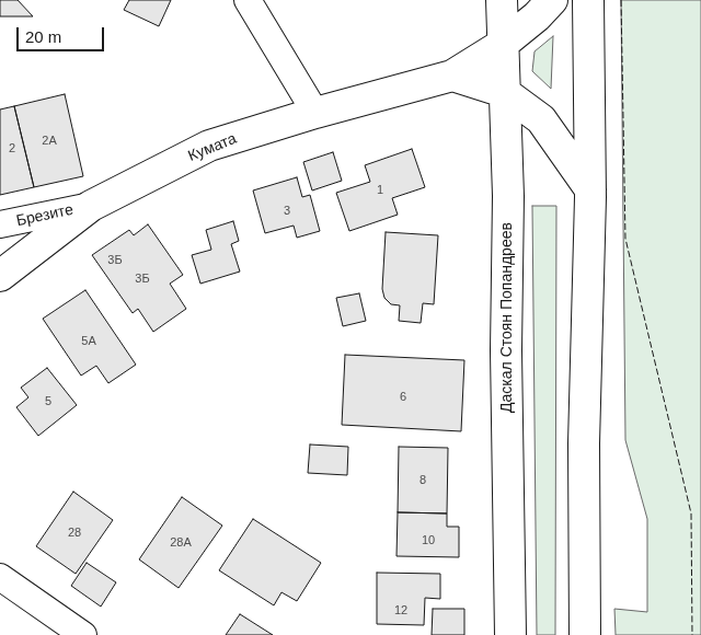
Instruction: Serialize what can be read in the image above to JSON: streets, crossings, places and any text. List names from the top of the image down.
{
  "streets": {
    "main road": ["Кумата", "Даскал Стоян Попандреев"],
    "street": ["Брезите"]
  },
  "crossings": [
    ["Кумата", "Брезите"],
    ["Кумата", "Даскал Стоян Попандреев"]
  ],
  "house_numbers": [
    "2А",
    "2",
    "1",
    "3",
    "3Б",
    "3Б",
    "5А",
    "6",
    "5",
    "8",
    "28",
    "10",
    "28А",
    "12"
  ],
  "scale_bar": "20 m"
}
